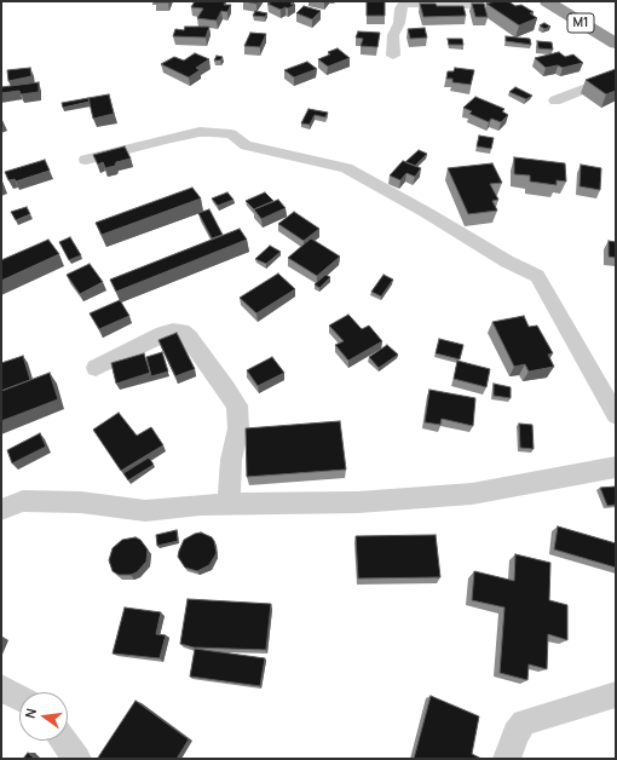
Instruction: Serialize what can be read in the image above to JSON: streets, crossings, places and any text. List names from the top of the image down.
{
  "streets": {
    "highway": ["M1"]
  },
  "north": "left"
}
